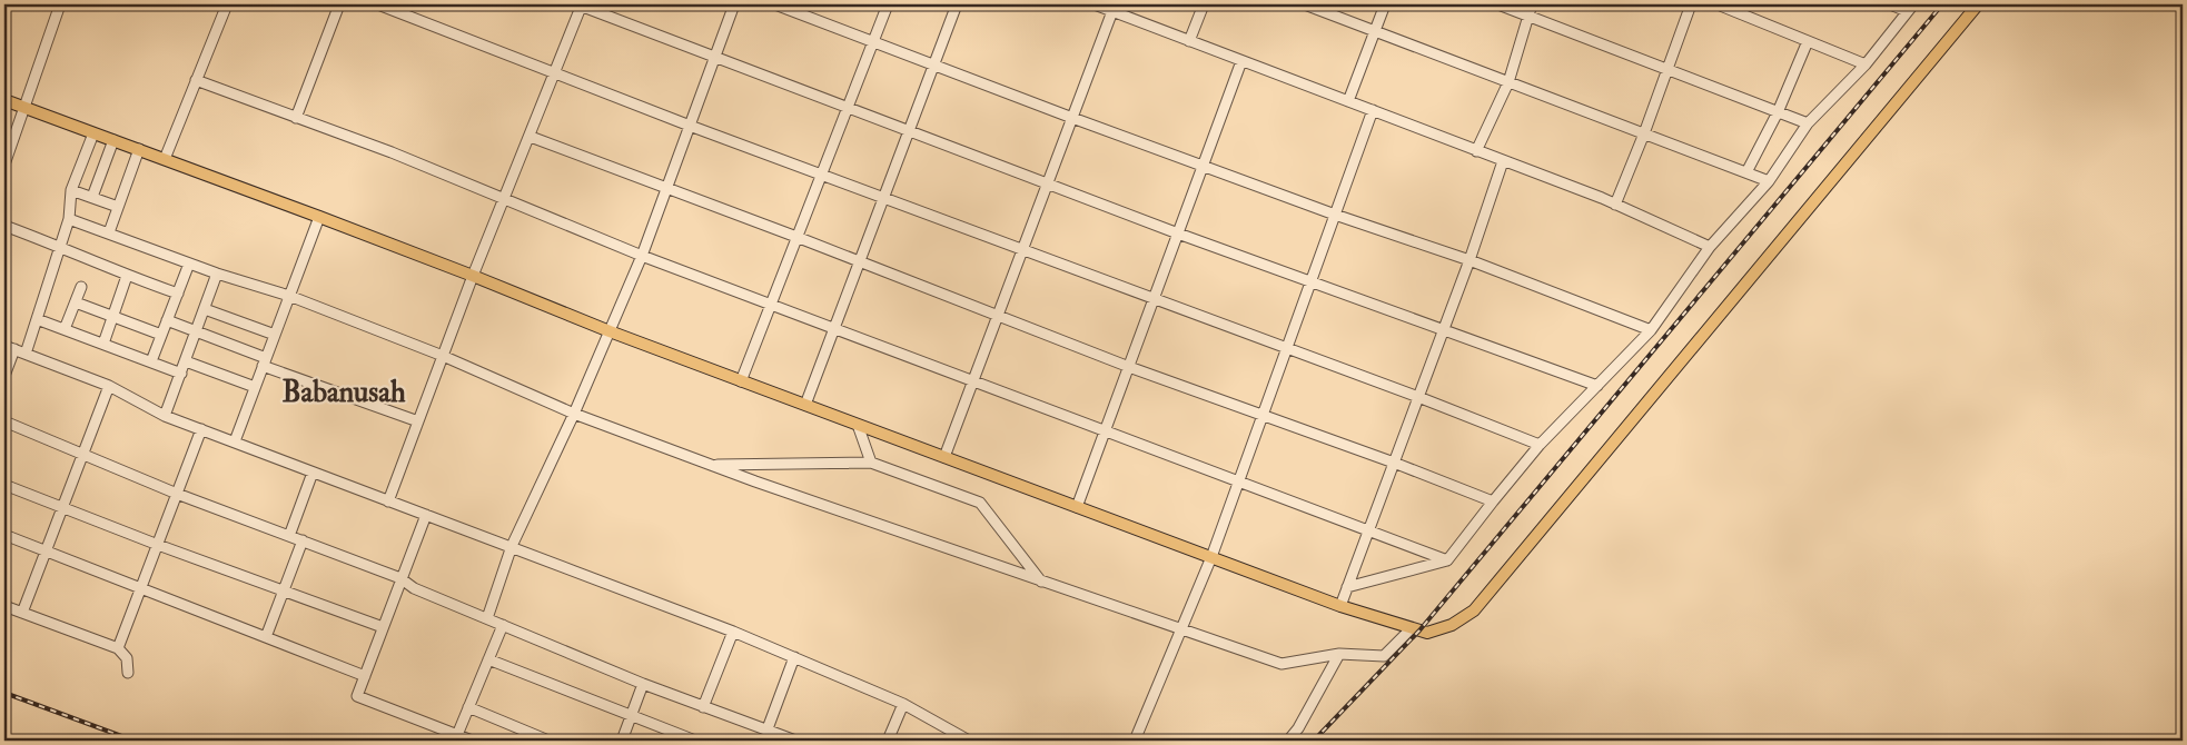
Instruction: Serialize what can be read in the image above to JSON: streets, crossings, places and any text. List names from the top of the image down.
{
  "districts": ["Babanusah"]
}
